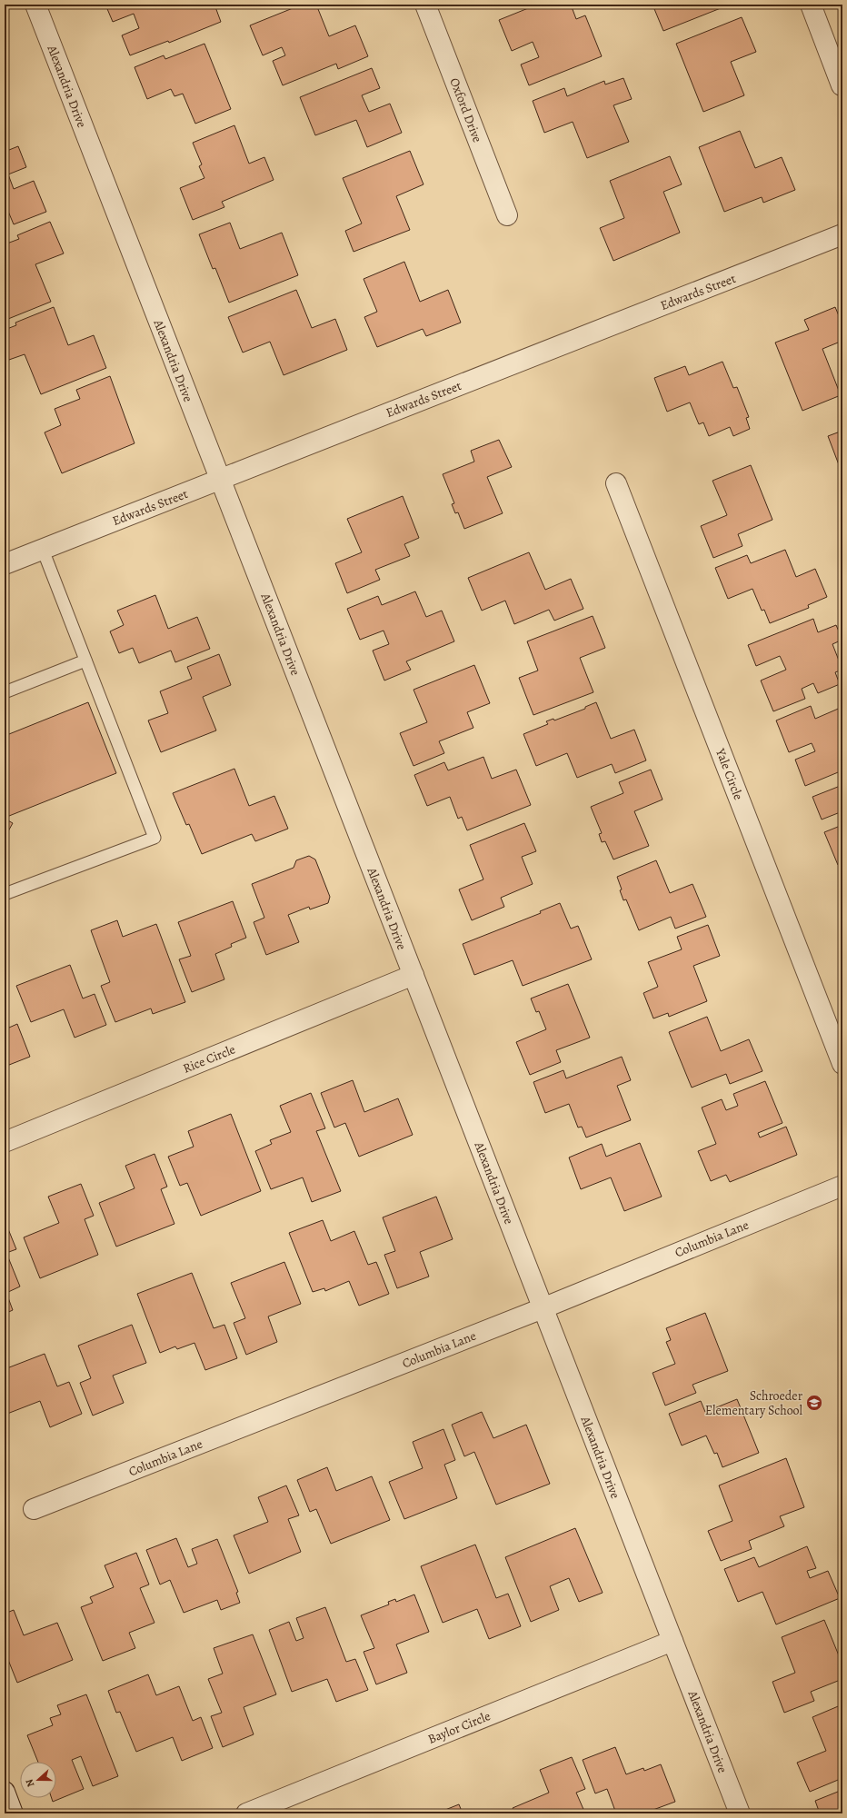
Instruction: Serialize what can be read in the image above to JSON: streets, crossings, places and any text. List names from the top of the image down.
{
  "streets": {
    "street": [
      "Alexandria Drive",
      "Oxford Drive",
      "Edwards Street",
      "Yale Circle",
      "Rice Circle",
      "Columbia Lane",
      "Baylor Circle"
    ]
  },
  "crossings": [
    ["Alexandria Drive", "Edwards Street"],
    ["Alexandria Drive", "Rice Circle"],
    ["Alexandria Drive", "Columbia Lane"],
    ["Alexandria Drive", "Baylor Circle"]
  ],
  "places": {
    "school or university": ["Schroeder Elementary School"]
  },
  "north": "left"
}
